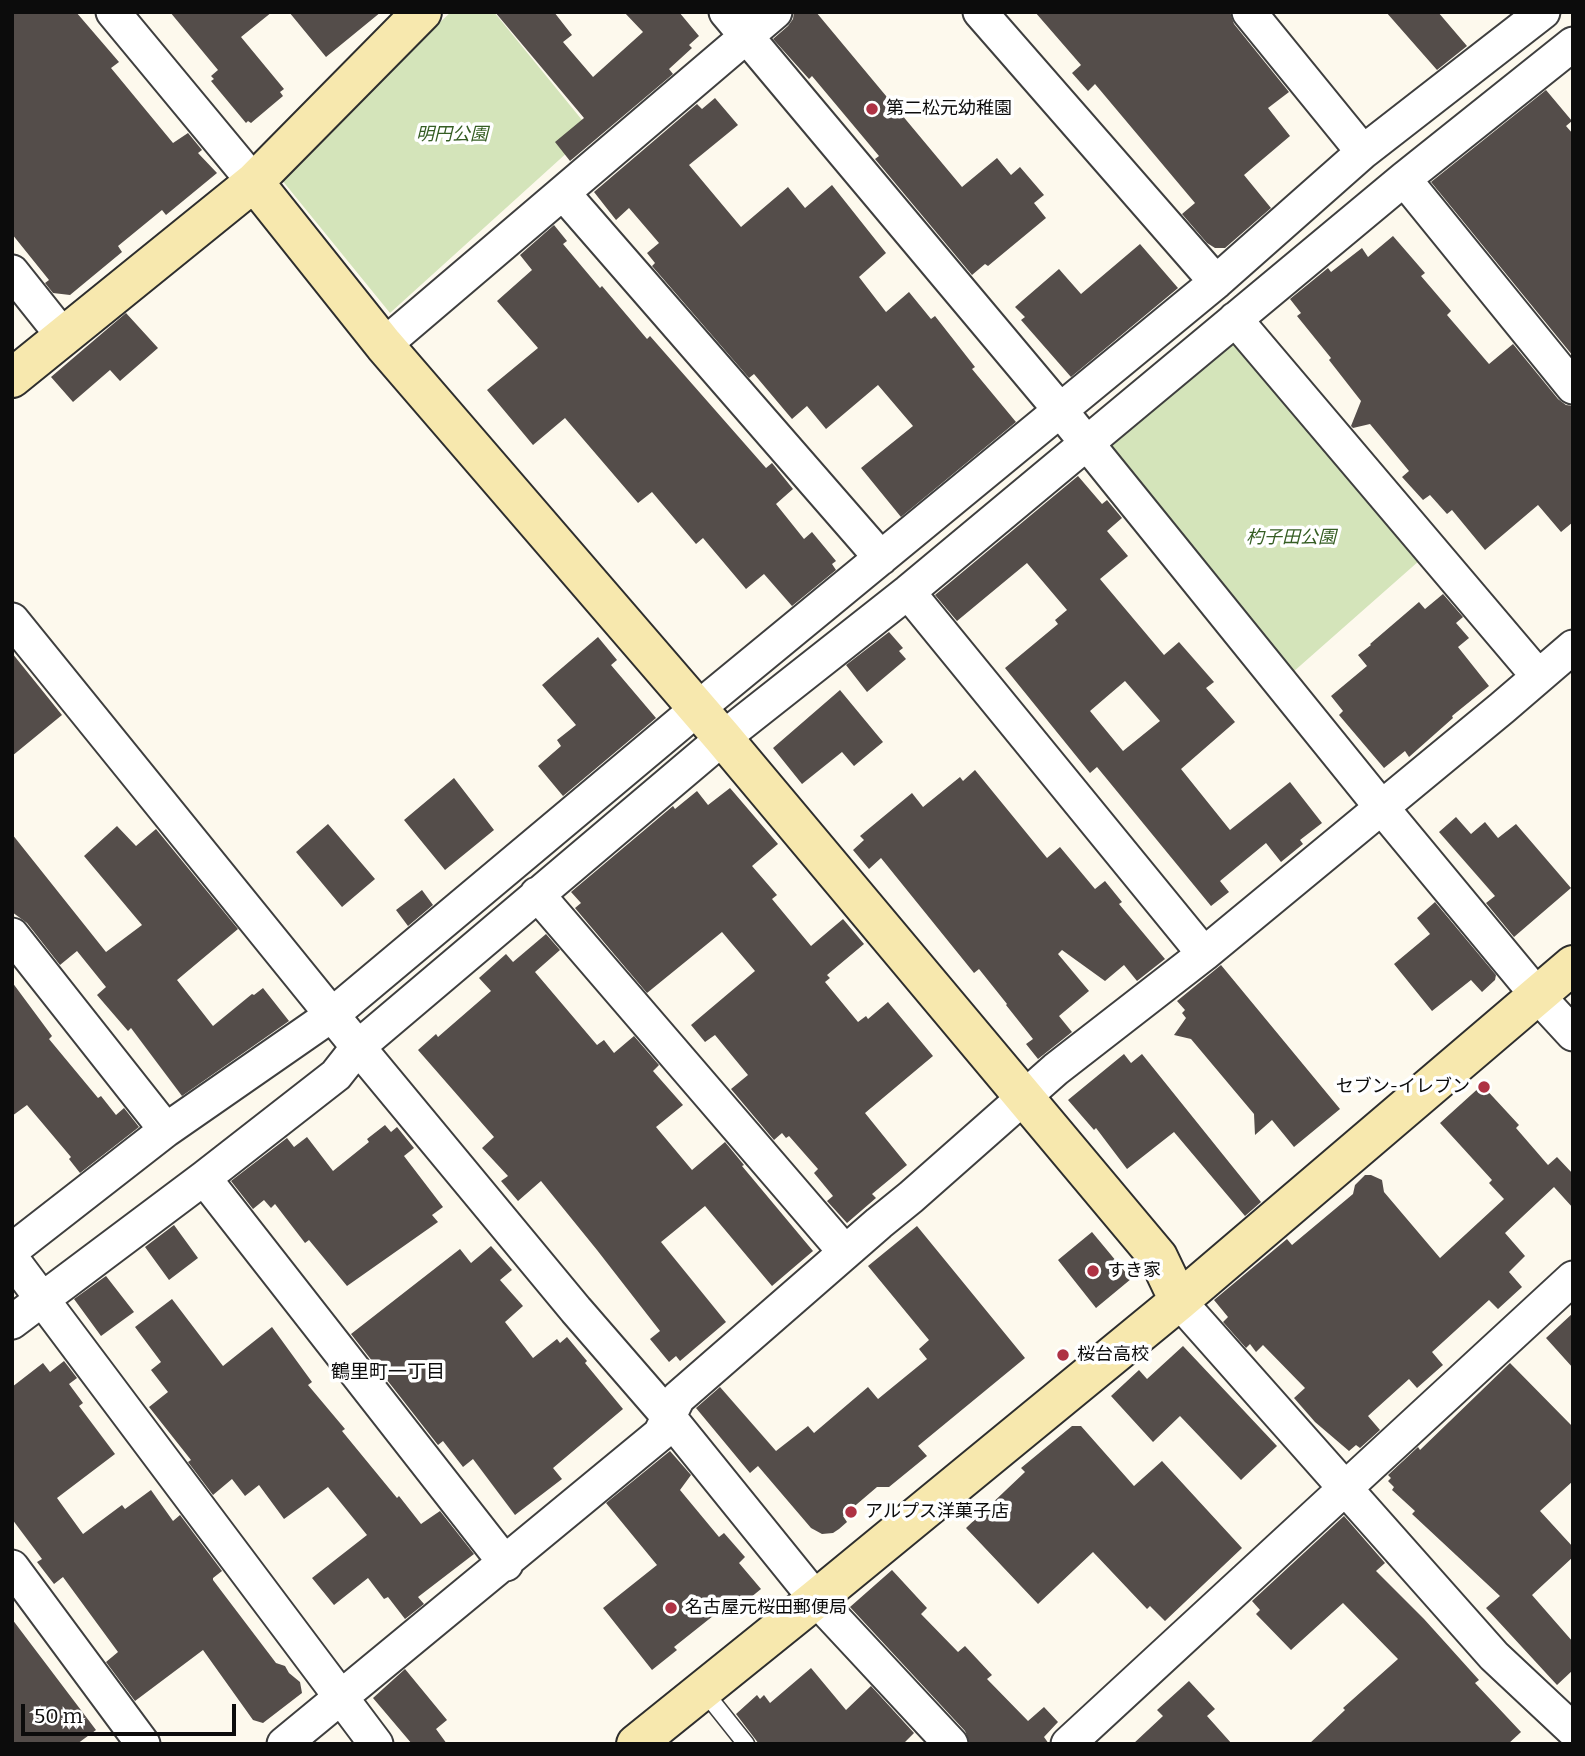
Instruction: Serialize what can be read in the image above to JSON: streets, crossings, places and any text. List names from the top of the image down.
{
  "districts": ["鶴里町一丁目"],
  "parks": ["明円公園", "杓子田公園"],
  "places": [
    "第二松元幼稚園",
    "セブン-イレブン",
    "すき家",
    "桜台高校",
    "アルプス洋菓子店",
    "名古屋元桜田郵便局"
  ],
  "scale_bar": "50 m"
}
